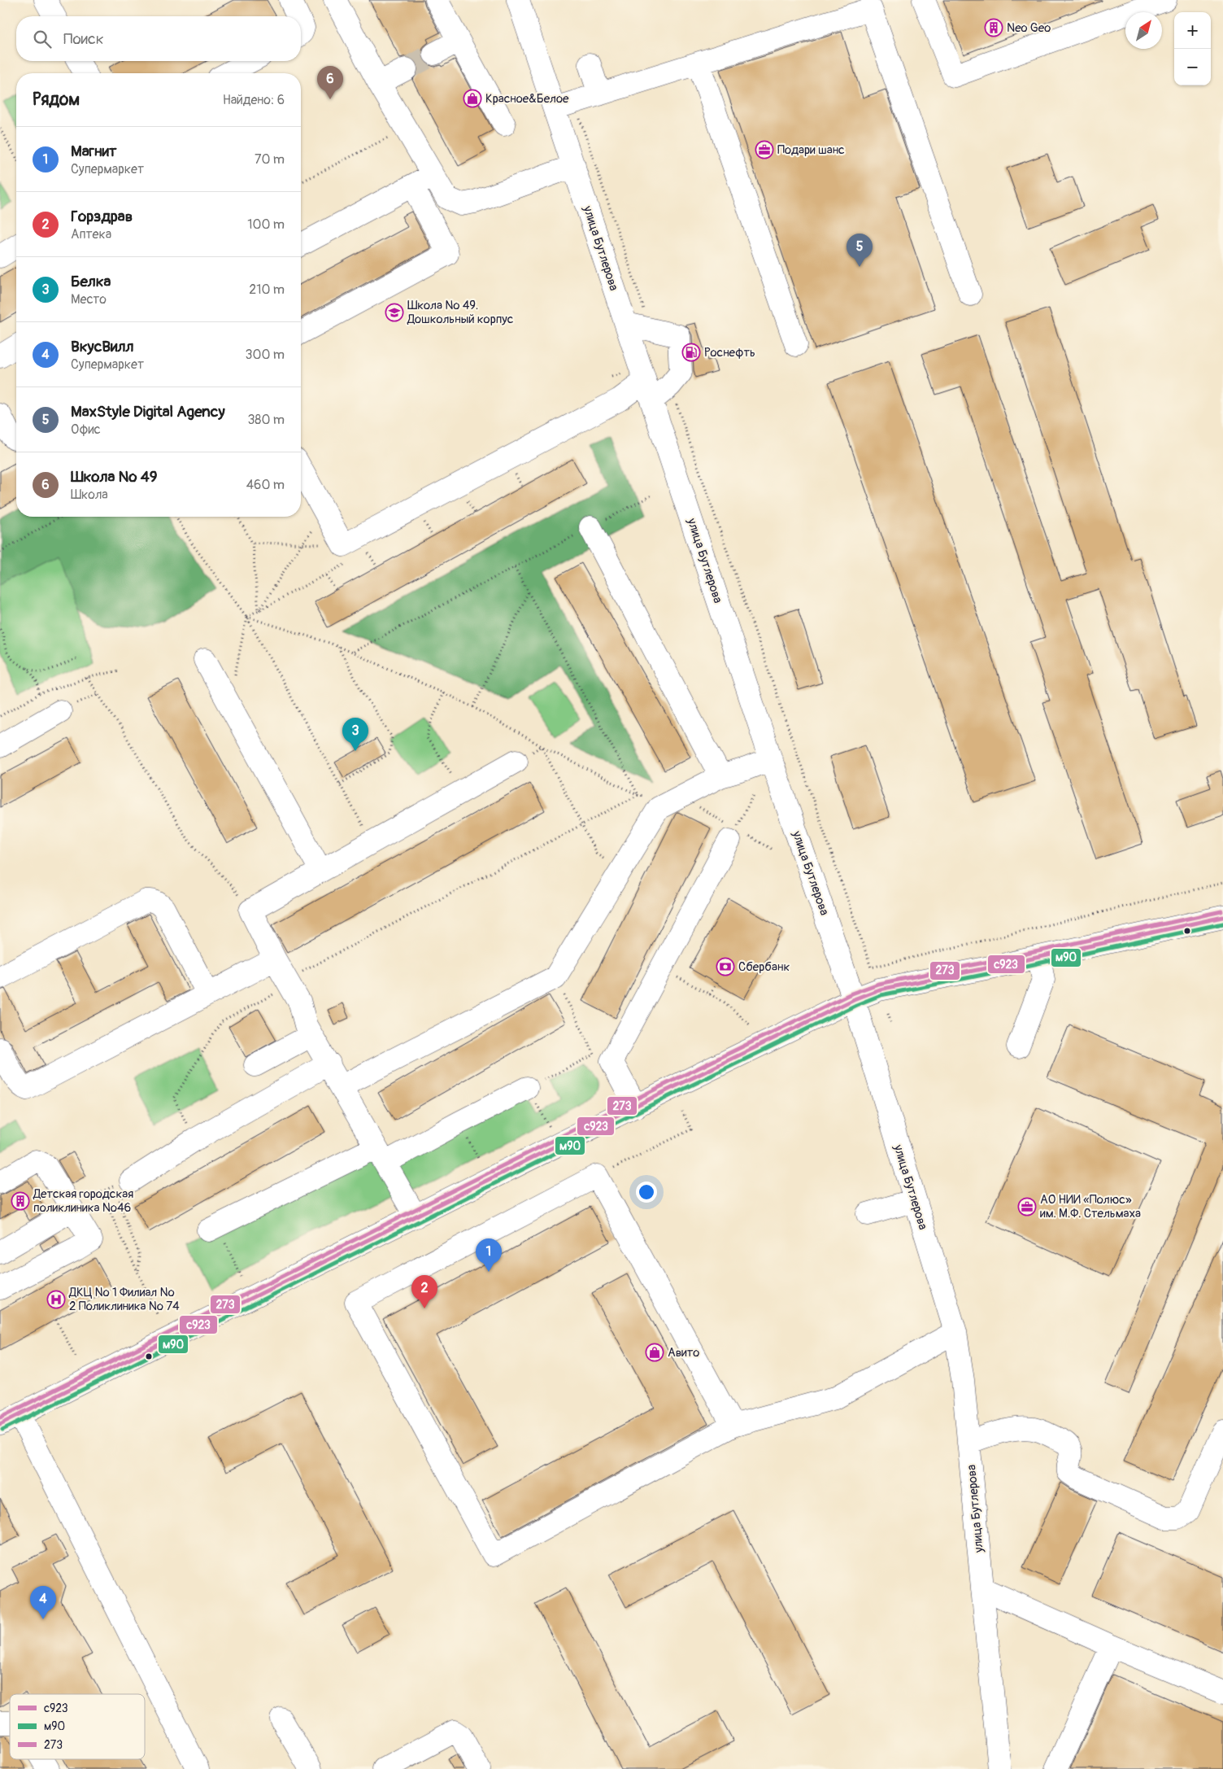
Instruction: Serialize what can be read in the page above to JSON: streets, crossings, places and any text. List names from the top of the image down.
{
  "streets": {
    "street": ["улица Бутлерова"]
  },
  "places": {
    "building": ["Neo Geo", "Детская городская поликлиника №46"],
    "shop": ["Красное&Белое", "Авито"],
    "office": ["Подари шанс", "АО НИИ «Полюс» им. М.Ф. Стельмаха"],
    "school or university": ["Школа № 49. Дошкольный корпус"],
    "fuel station": ["Роснефть"],
    "bank": ["Сбербанк"],
    "hospital": ["ДКЦ № 1 Филиал № 2 Поликлиника № 74"]
  },
  "lines": ["transit line 273", "transit line с923", "transit line м90"],
  "legend": ["с923", "м90", "273"],
  "north": "top right",
  "page": {
    "map_buttons": ["+", "−"],
    "search": "Поиск",
    "pins": [
      "6",
      "5",
      "3",
      "1",
      "2",
      "4"
    ],
    "heading": ["Рядом", "Найдено: 6"],
    "list": [
      {
        "mark": "1",
        "name": "Магнит",
        "note": "Супермаркет",
        "value": "70 m"
      },
      {
        "mark": "2",
        "name": "Горздрав",
        "note": "Аптека",
        "value": "100 m"
      },
      {
        "mark": "3",
        "name": "Белка",
        "note": "Место",
        "value": "210 m"
      },
      {
        "mark": "4",
        "name": "ВкусВилл",
        "note": "Супермаркет",
        "value": "300 m"
      },
      {
        "mark": "5",
        "name": "MaxStyle Digital Agency",
        "note": "Офис",
        "value": "380 m"
      },
      {
        "mark": "6",
        "name": "Школа № 49",
        "note": "Школа",
        "value": "460 m"
      }
    ]
  }
}
